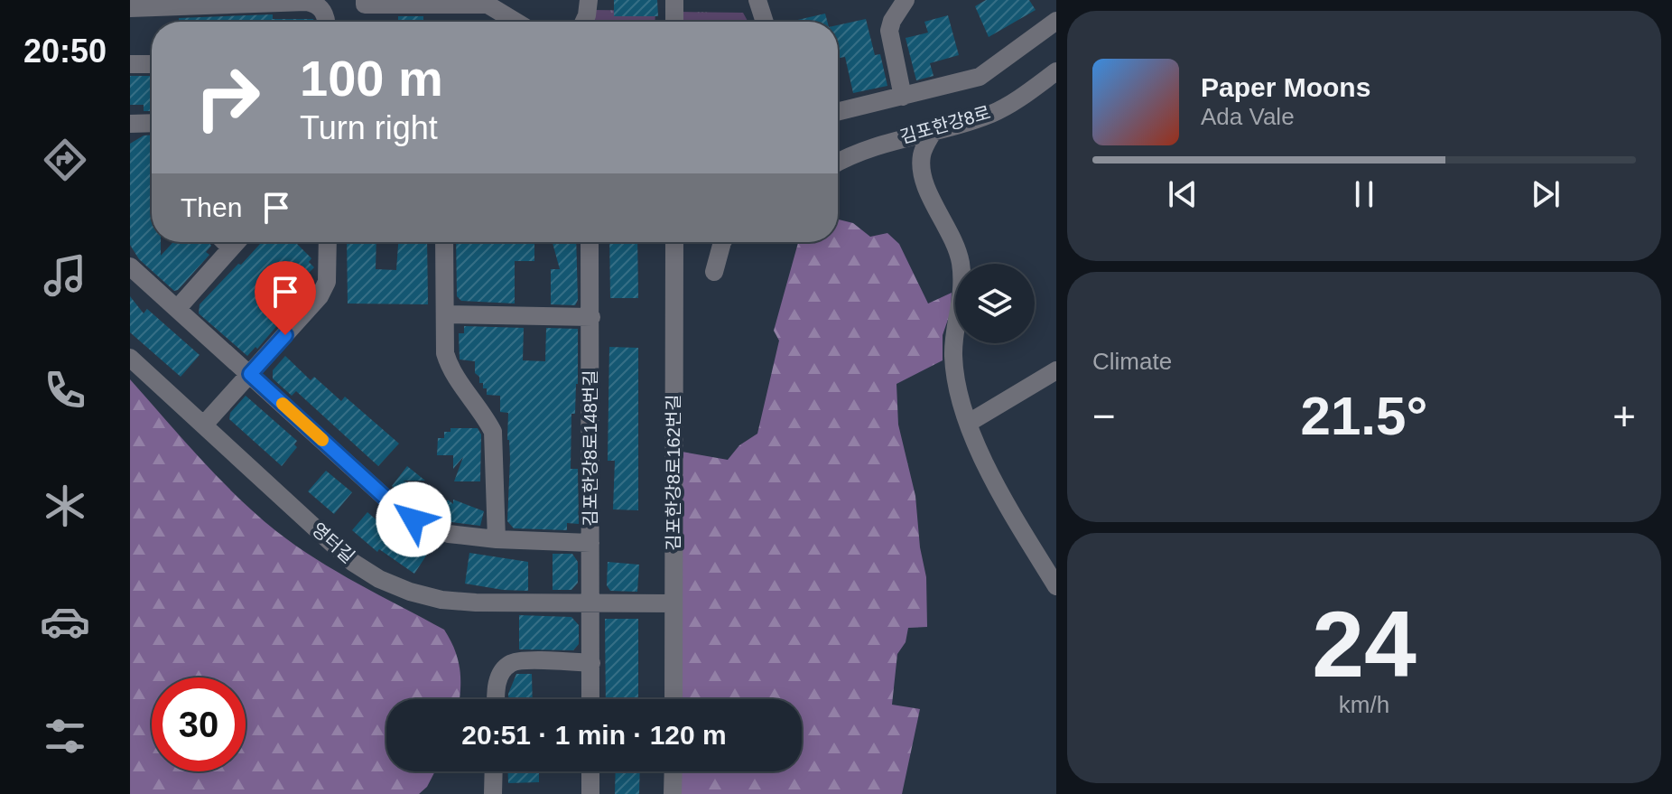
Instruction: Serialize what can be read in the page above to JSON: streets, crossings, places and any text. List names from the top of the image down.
{
  "streets": {
    "street": [
      "김포한강8로",
      "김포한강8로148번길",
      "김포한강8로162번길",
      "영터길"
    ]
  },
  "crossings": [
    ["김포한강8로148번길", "영터길"],
    ["김포한강8로162번길", "영터길"]
  ],
  "page": {
    "tabs": "20:50",
    "turn": ["100 m", "Turn right"],
    "song": ["Paper Moons", "Ada Vale"],
    "then": "Then",
    "tile": [
      "Climate",
      ["24", "km/h"]
    ],
    "heat": ["−", "21.5°", "+"],
    "limit": "30",
    "trip": "20:51 · 1 min · 120 m"
  }
}
